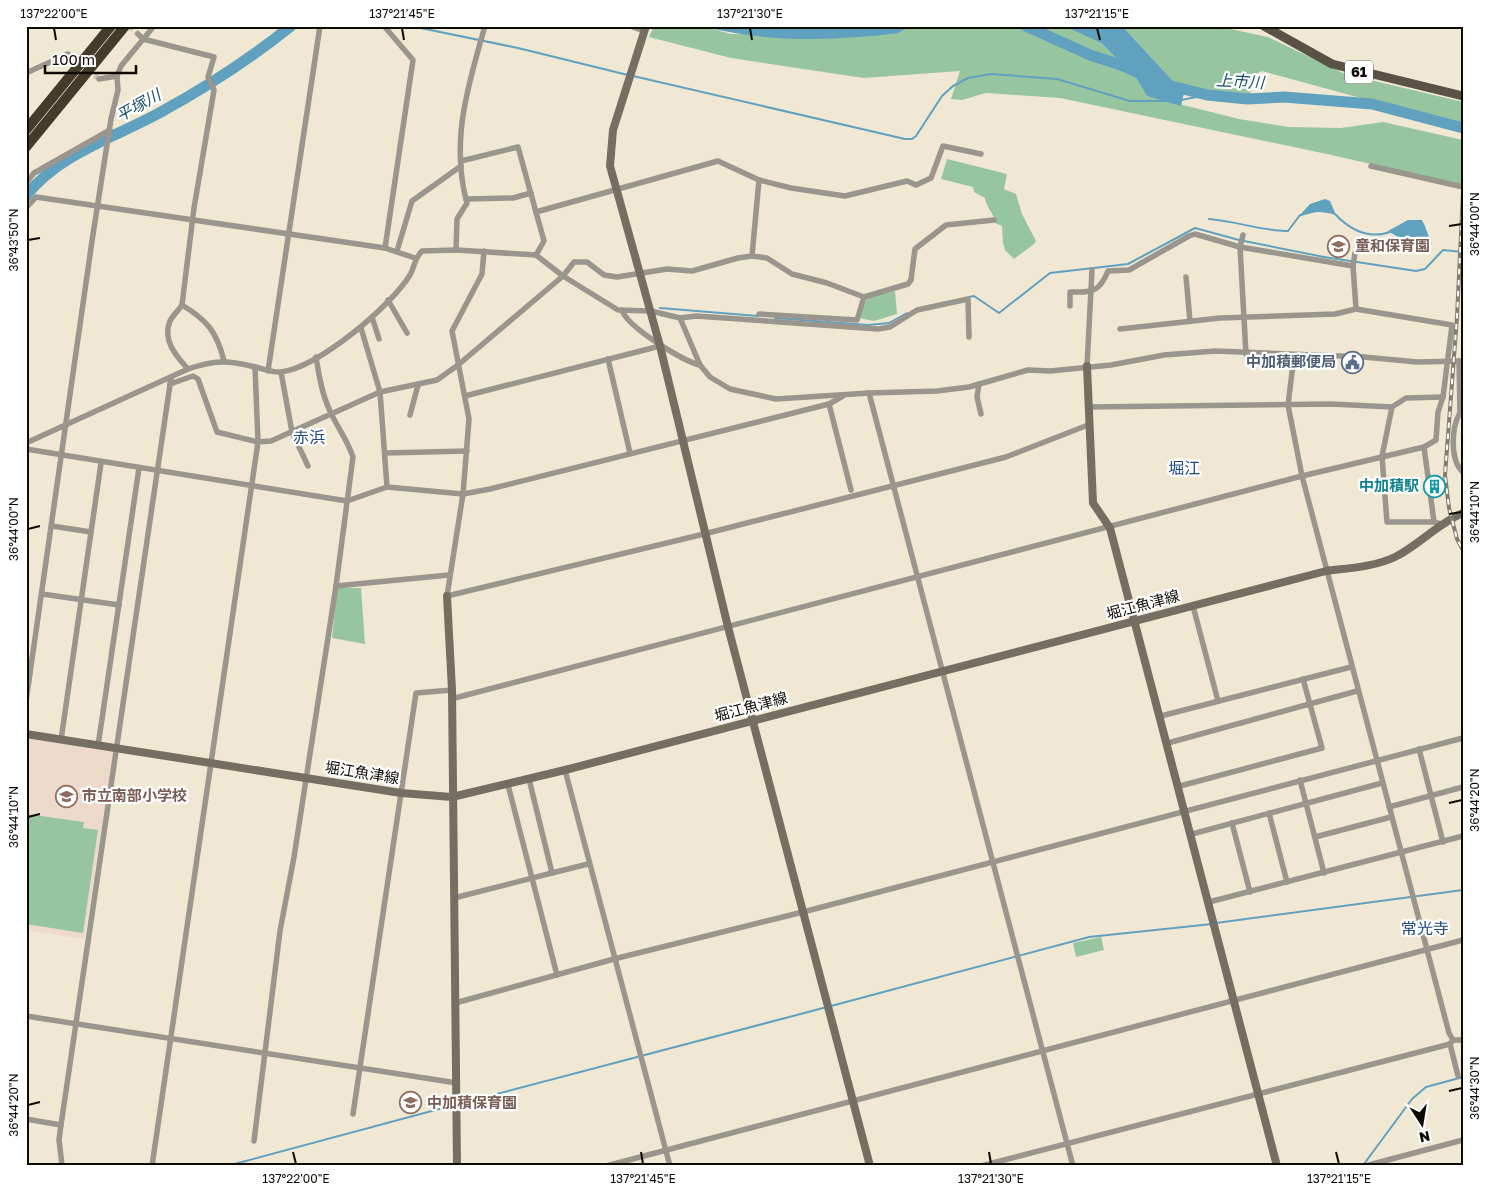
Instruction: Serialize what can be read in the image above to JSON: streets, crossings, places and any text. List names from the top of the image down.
{
  "streets": {
    "main road": ["61"],
    "street": ["堀江魚津線"]
  },
  "districts": ["赤浜", "堀江", "常光寺"],
  "water": ["上市川", "平塚川"],
  "places": {
    "school or university": ["童和保育園", "市立南部小学校", "中加積保育園"],
    "public building": ["中加積郵便局"],
    "building": ["中加積駅"]
  },
  "scale_bar": "100 m",
  "north": "bottom",
  "coordinates": [
    "137°22'00\"E",
    "137°21'45\"E",
    "137°21'30\"E",
    "137°21'15\"E",
    "36°44'00\"N",
    "36°43'50\"N",
    "36°44'10\"N",
    "36°44'20\"N",
    "36°44'30\"N"
  ]
}
